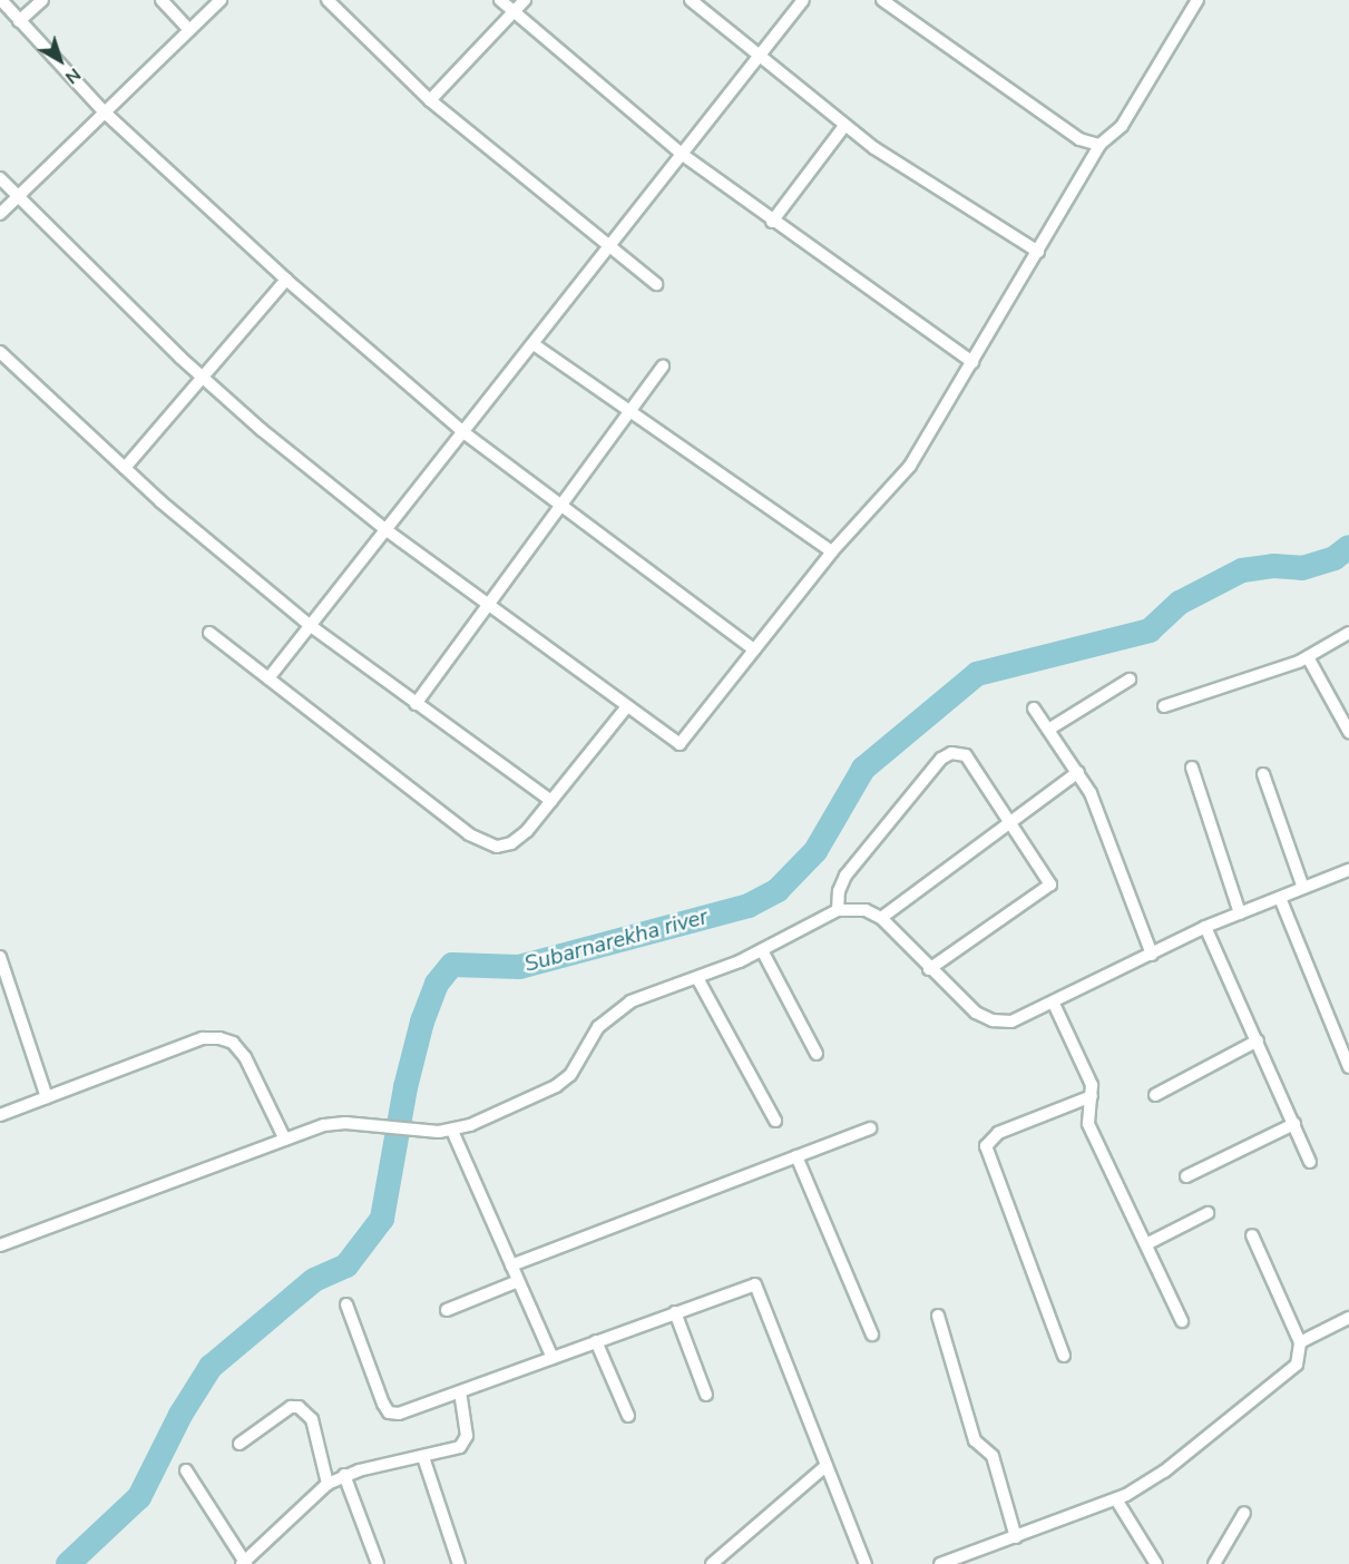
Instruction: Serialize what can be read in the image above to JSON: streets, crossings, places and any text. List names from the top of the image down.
{
  "water": ["Subarnarekha river"],
  "north": "bottom right"
}
